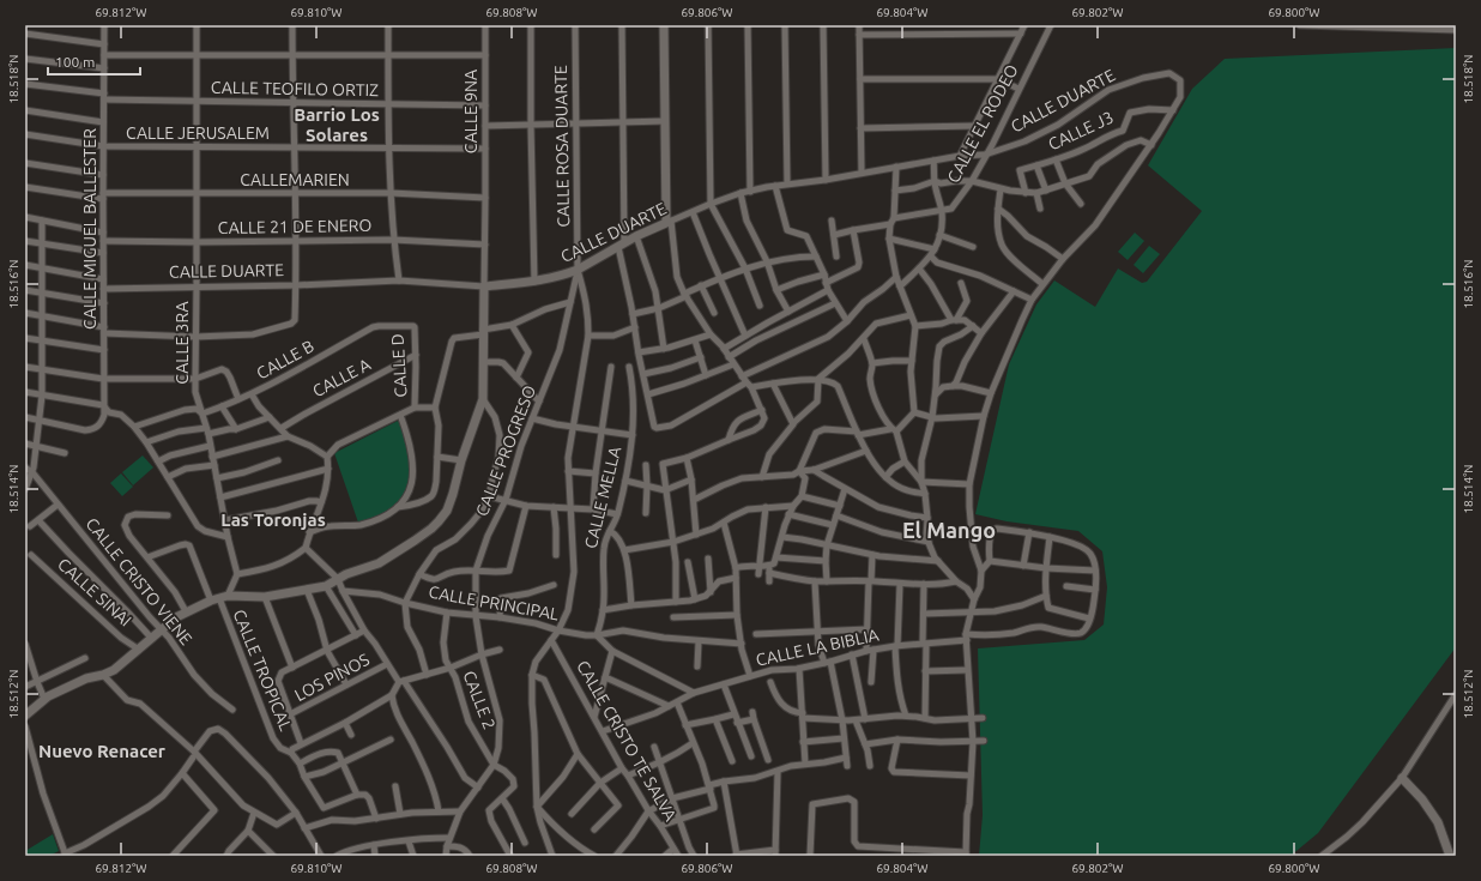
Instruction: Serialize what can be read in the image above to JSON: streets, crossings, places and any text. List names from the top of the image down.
{
  "streets": {
    "street": [
      "CALLE TEOFILO ORTIZ",
      "CALLE DUARTE",
      "CALLE 9NA",
      "CALLE EL RODEO",
      "CALLE J3",
      "CALLE JERUSALEM",
      "CALLE ROSA DUARTE",
      "CALLEMARIEN",
      "CALLE 21 DE ENERO",
      "CALLE MIGUEL BALLESTER",
      "CALLE 3RA",
      "CALLE B",
      "CALLE D",
      "CALLE A",
      "CALLE PROGRESO",
      "CALLE MELLA",
      "CALLE CRISTO VIENE",
      "CALLE SINAI",
      "CALLE PRINCIPAL",
      "CALLE LA BIBLIA",
      "CALLE TROPICAL",
      "LOS PINOS",
      "CALLE 2",
      "CALLE CRISTO TE SALVA"
    ]
  },
  "crossings": [
    ["CALLE TEOFILO ORTIZ", "CALLE 9NA"],
    ["CALLE TEOFILO ORTIZ", "CALLE MIGUEL BALLESTER"],
    ["CALLE TEOFILO ORTIZ", "CALLE 3RA"],
    ["CALLE DUARTE", "CALLE 9NA"],
    ["CALLE DUARTE", "CALLE EL RODEO"],
    ["CALLE DUARTE", "CALLE J3"],
    ["CALLE DUARTE", "CALLE ROSA DUARTE"],
    ["CALLE DUARTE", "CALLE MIGUEL BALLESTER"],
    ["CALLE DUARTE", "CALLE 3RA"],
    ["CALLE DUARTE", "CALLE PROGRESO"],
    ["CALLE 9NA", "CALLE JERUSALEM"],
    ["CALLE 9NA", "CALLEMARIEN"],
    ["CALLE 9NA", "CALLE 21 DE ENERO"],
    ["CALLE JERUSALEM", "CALLE MIGUEL BALLESTER"],
    ["CALLE JERUSALEM", "CALLE 3RA"],
    ["CALLE ROSA DUARTE", "CALLE PROGRESO"],
    ["CALLE ROSA DUARTE", "CALLE PRINCIPAL"],
    ["CALLE ROSA DUARTE", "CALLE CRISTO TE SALVA"],
    ["CALLEMARIEN", "CALLE MIGUEL BALLESTER"],
    ["CALLEMARIEN", "CALLE 3RA"],
    ["CALLE 21 DE ENERO", "CALLE MIGUEL BALLESTER"],
    ["CALLE 21 DE ENERO", "CALLE 3RA"],
    ["CALLE 3RA", "CALLE B"],
    ["CALLE B", "CALLE D"],
    ["CALLE D", "CALLE A"],
    ["CALLE PROGRESO", "CALLE PRINCIPAL"],
    ["CALLE PROGRESO", "CALLE 2"],
    ["CALLE MELLA", "CALLE PRINCIPAL"],
    ["CALLE PRINCIPAL", "CALLE 2"],
    ["CALLE LA BIBLIA", "CALLE CRISTO TE SALVA"]
  ],
  "districts": [
    "Barrio Los Solares",
    "Las Toronjas",
    "El Mango",
    "Nuevo Renacer"
  ],
  "scale_bar": "100 m",
  "coordinates": [
    "69.812°W",
    "69.810°W",
    "69.808°W",
    "69.806°W",
    "69.804°W",
    "69.802°W",
    "69.800°W",
    "18.518°N",
    "18.516°N",
    "18.514°N",
    "18.512°N"
  ]
}
